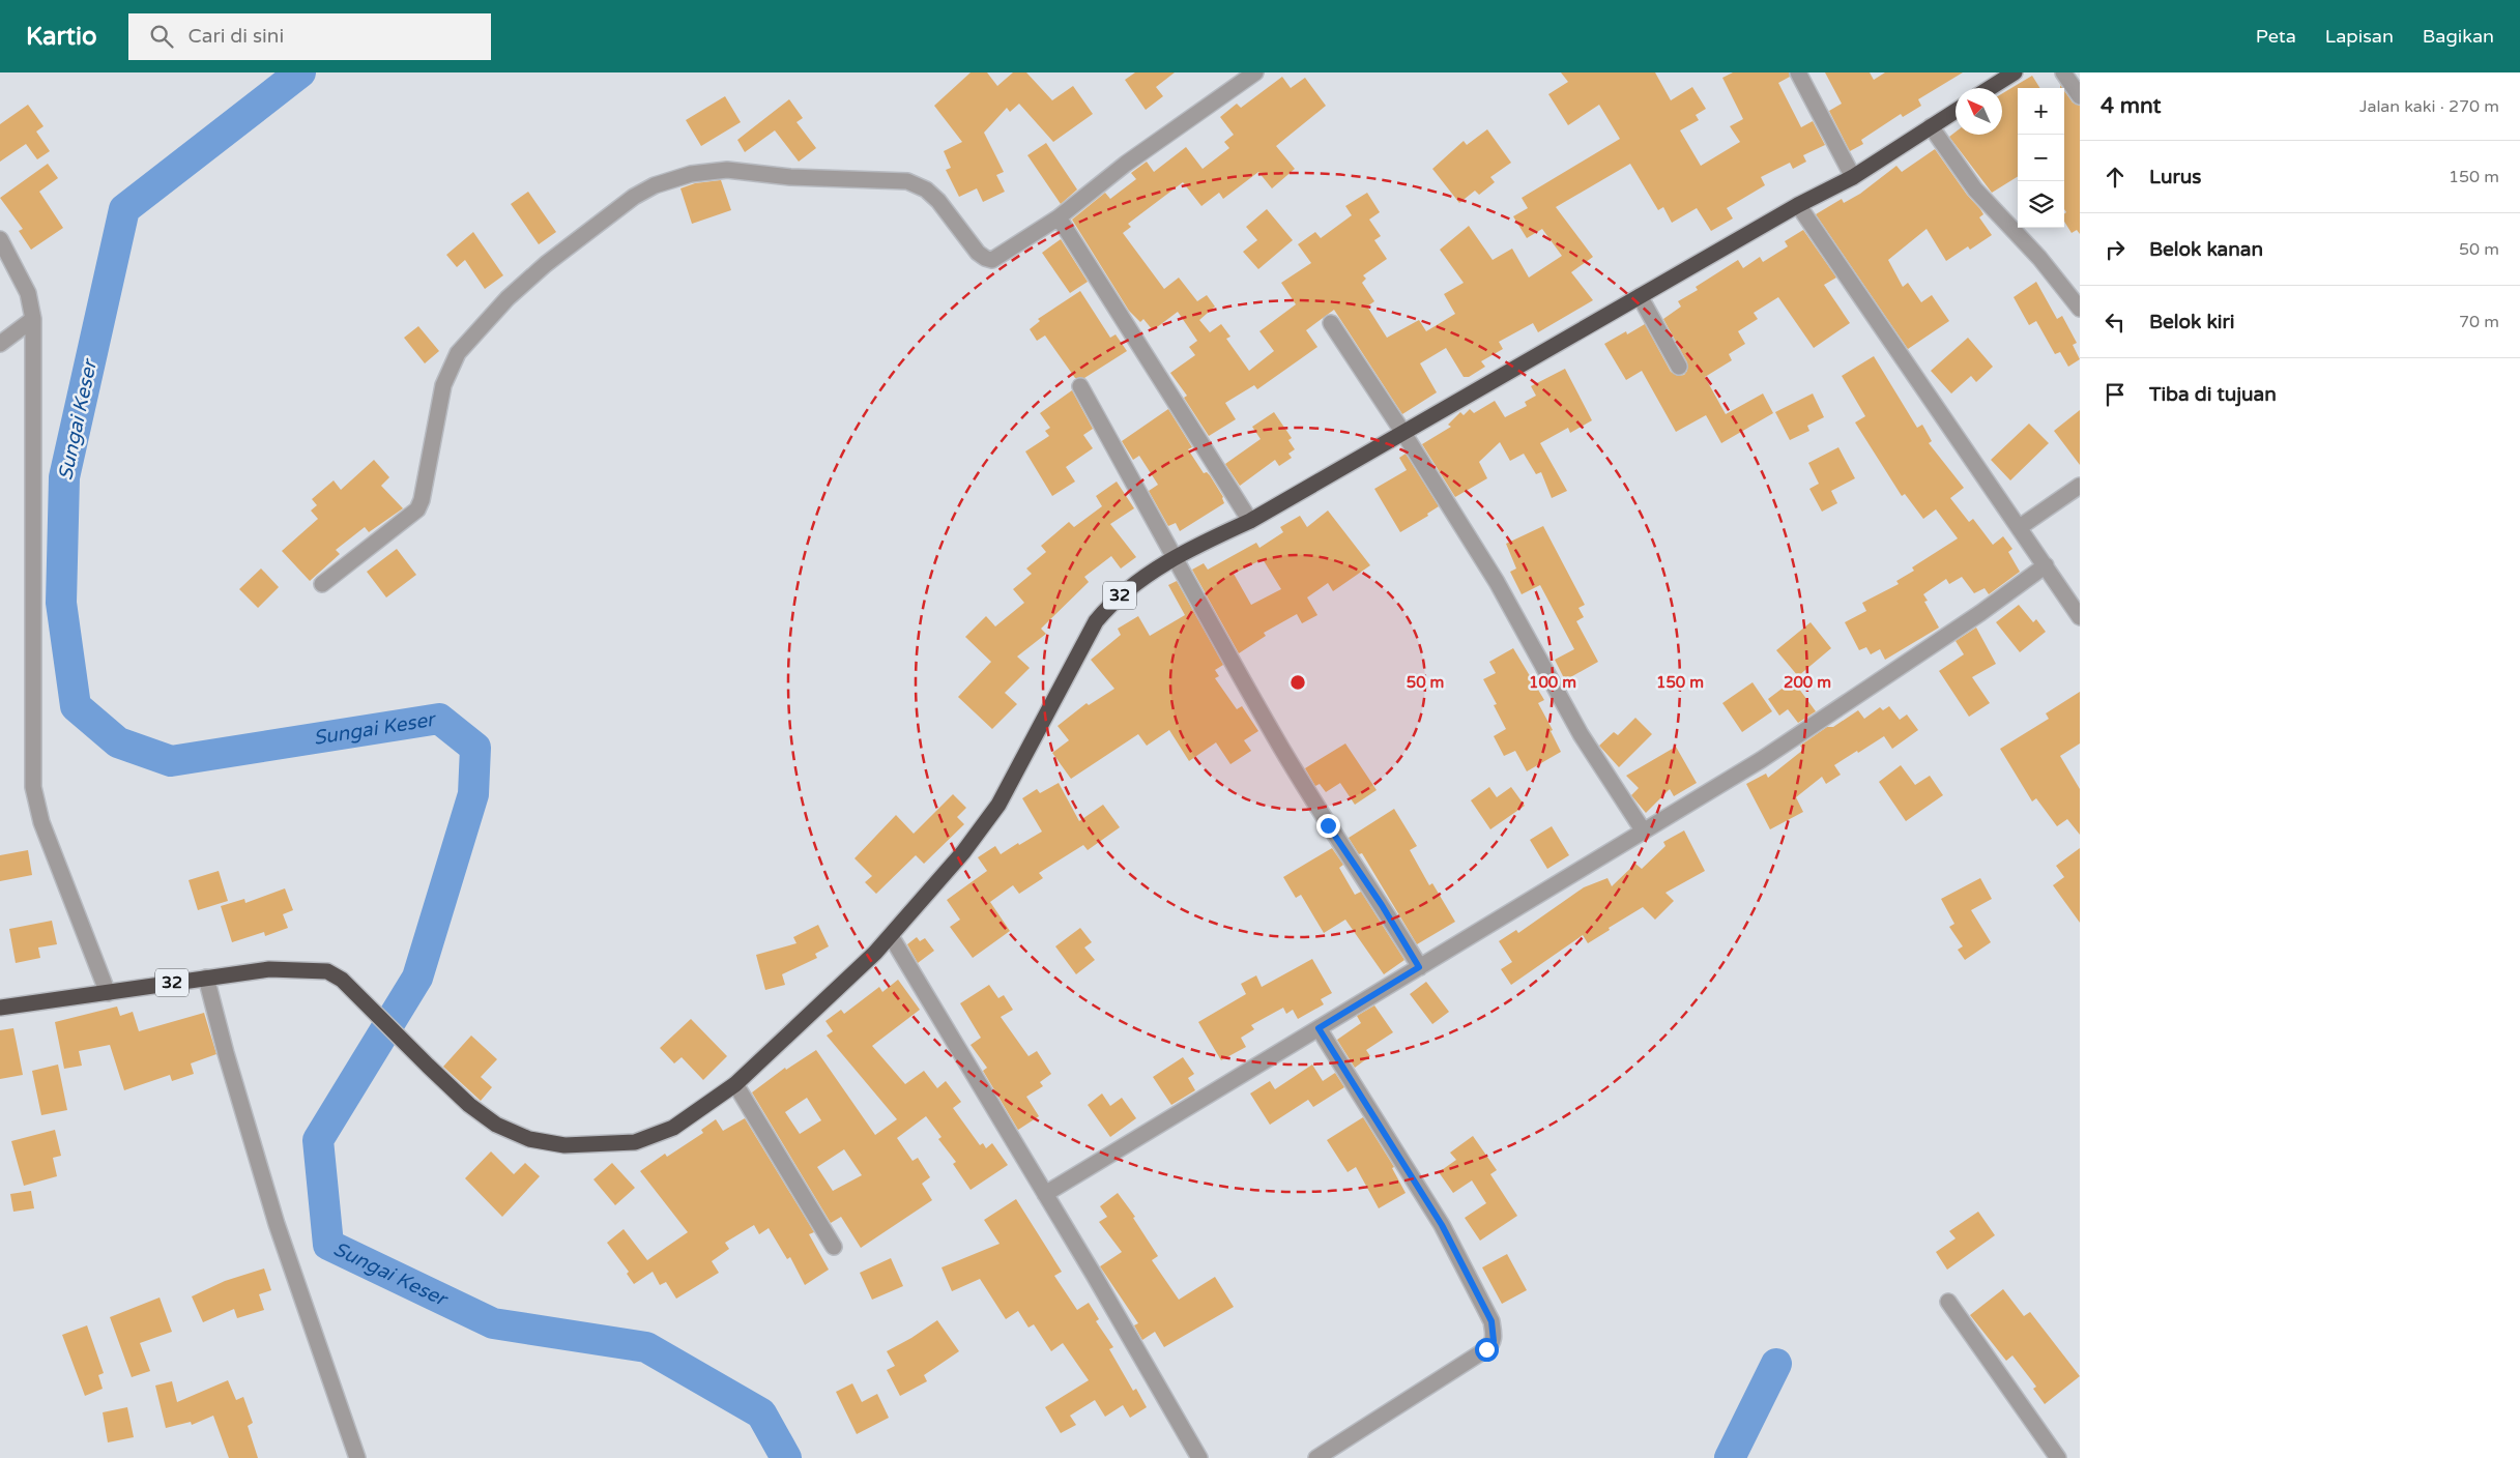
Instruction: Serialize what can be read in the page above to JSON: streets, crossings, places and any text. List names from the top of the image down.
{
  "streets": {
    "highway": ["32"]
  },
  "water": ["Sungai Keser"],
  "north": "top left",
  "page": {
    "header": "Kartio",
    "search": "Cari di sini",
    "nav": ["Peta", "Lapisan", "Bagikan"],
    "heading": ["4 mnt", "Jalan kaki · 270 m"],
    "map_buttons": ["+", "−"],
    "list": [
      ["Lurus", "150 m"],
      ["Belok kanan", "50 m"],
      ["Belok kiri", "70 m"],
      "Tiba di tujuan"
    ]
  },
  "rings": [
    "50 m",
    "100 m",
    "150 m",
    "200 m"
  ]
}
